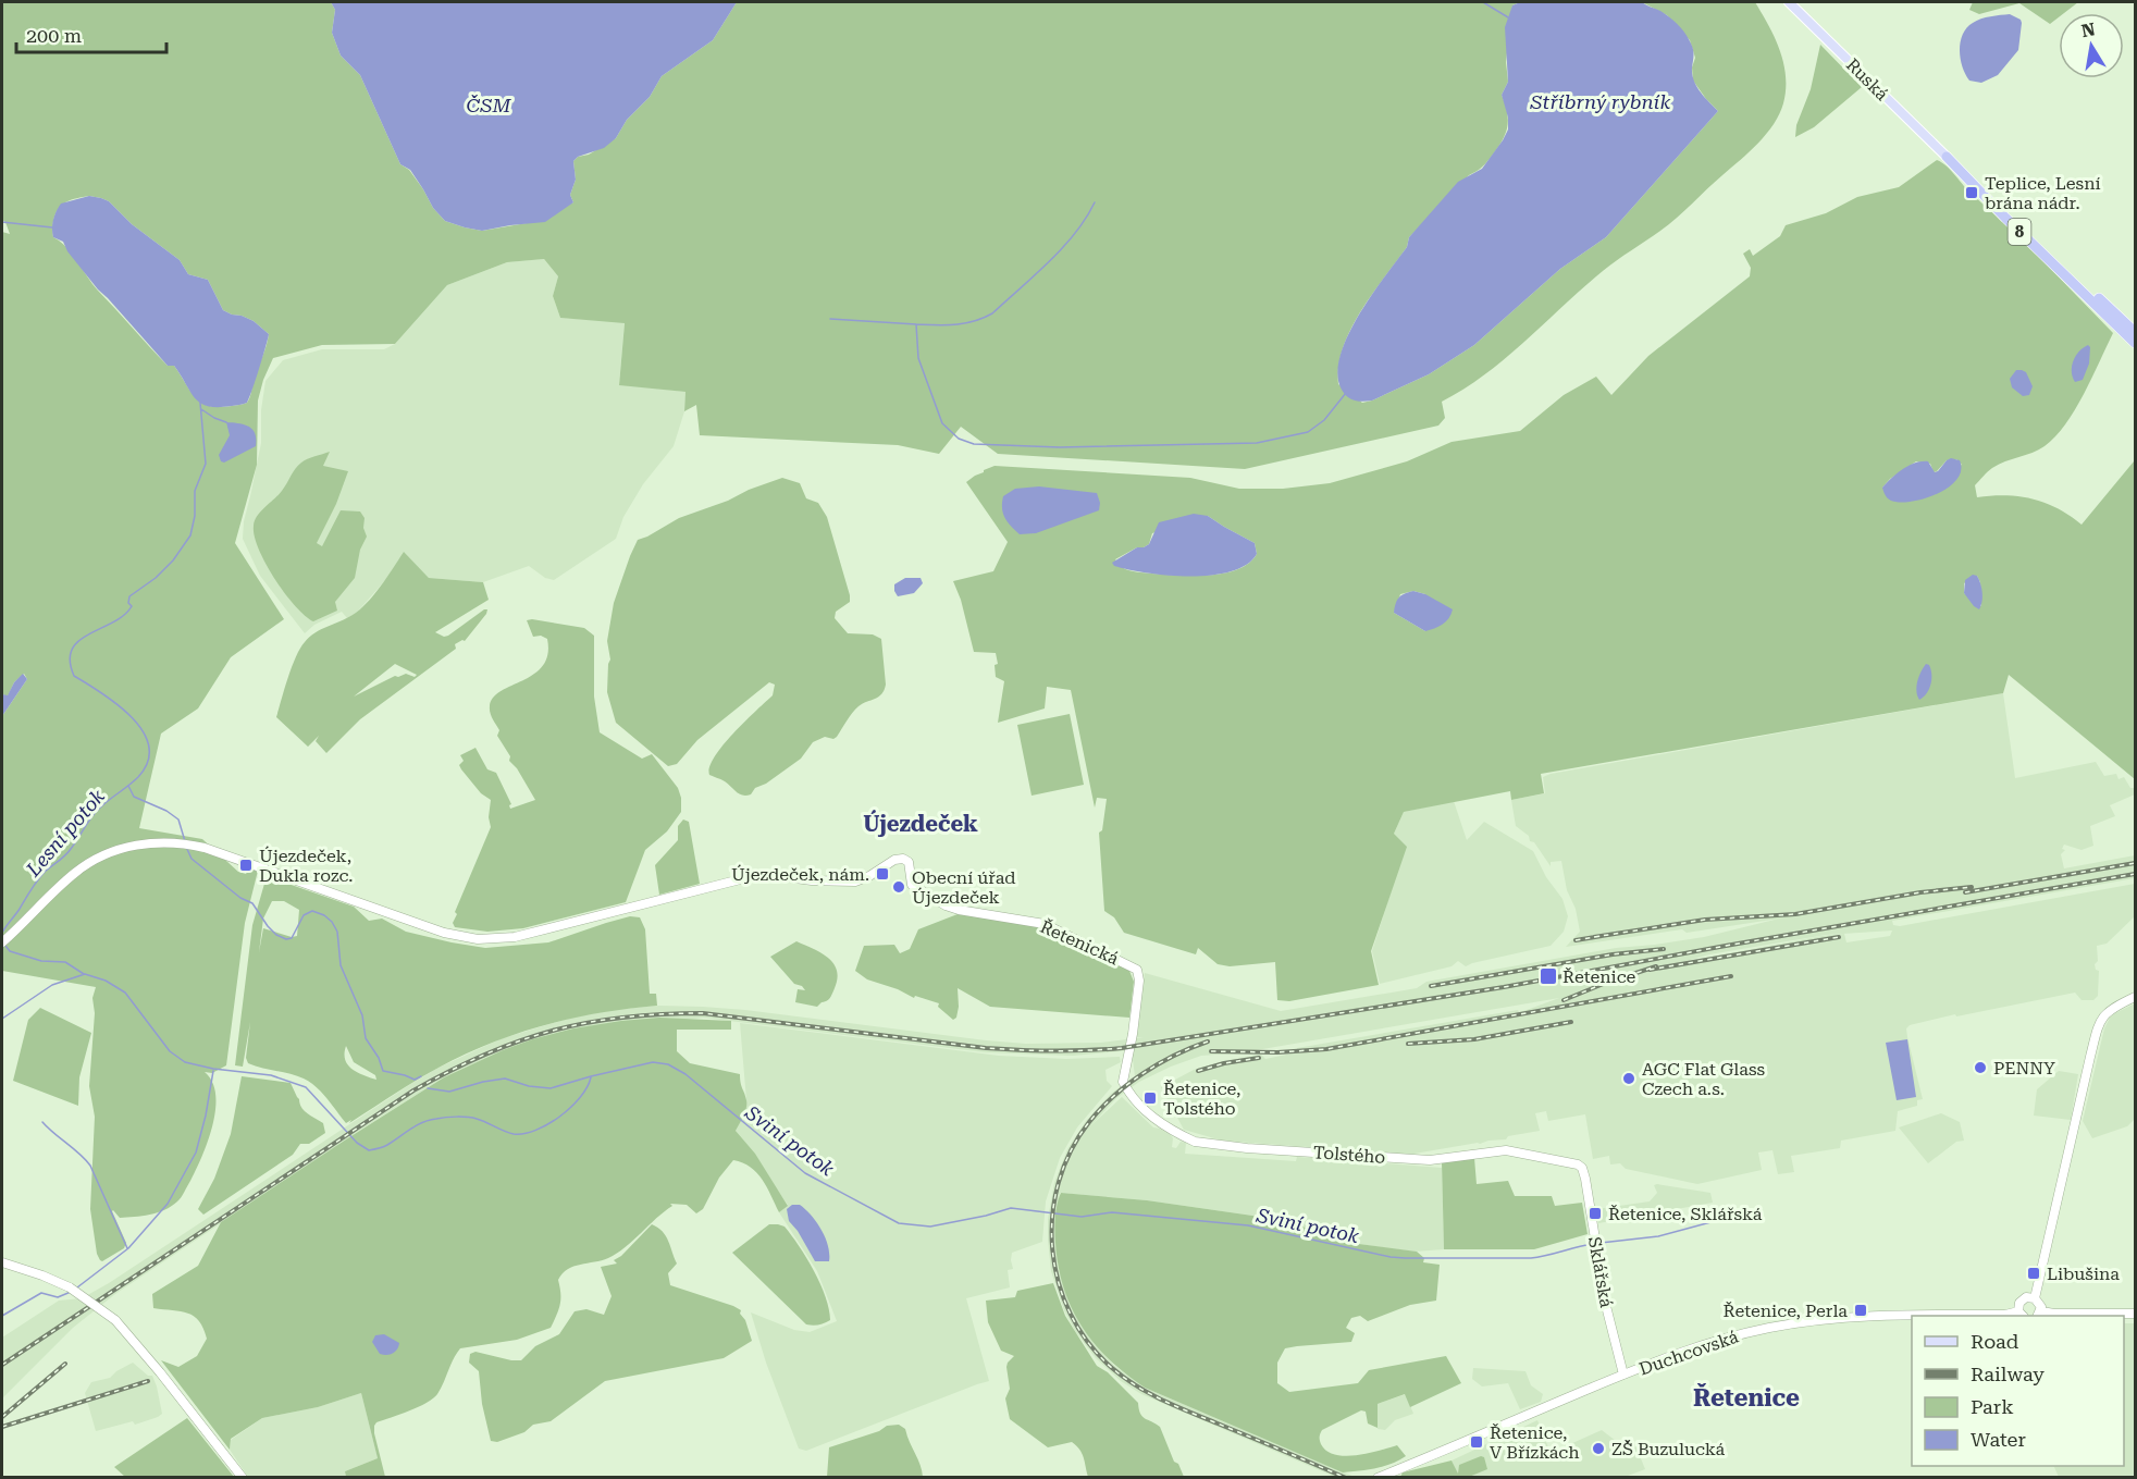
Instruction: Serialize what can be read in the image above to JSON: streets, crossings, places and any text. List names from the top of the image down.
{
  "streets": {
    "highway": ["8"],
    "main road": ["Ruská"],
    "street": [
      "Řetenická",
      "Tolstého",
      "Sklářská",
      "Duchcovská"
    ]
  },
  "crossings": [
    ["Ruská", "8"],
    ["Řetenická", "Tolstého"],
    ["Tolstého", "Sklářská"],
    ["Sklářská", "Duchcovská"]
  ],
  "districts": ["Újezdeček", "Řetenice"],
  "water": [
    "Stříbrný rybník",
    "ČSM",
    "Lesní potok",
    "Sviní potok"
  ],
  "places": {
    "transit": [
      "Teplice, Lesní brána nádr.",
      "Újezdeček, Dukla rozc.",
      "Újezdeček, nám.",
      "Řetenice",
      "Řetenice, Tolstého",
      "Řetenice, Sklářská",
      "Libušina",
      "Řetenice, Perla",
      "Řetenice, V Břízkách"
    ],
    "other": [
      "Obecní úřad Újezdeček",
      "PENNY",
      "AGC Flat Glass Czech a.s.",
      "ZŠ Buzulucká"
    ]
  },
  "legend": [
    "Road",
    "Railway",
    "Park",
    "Water"
  ],
  "scale_bar": "200 m",
  "north": "top"
}
